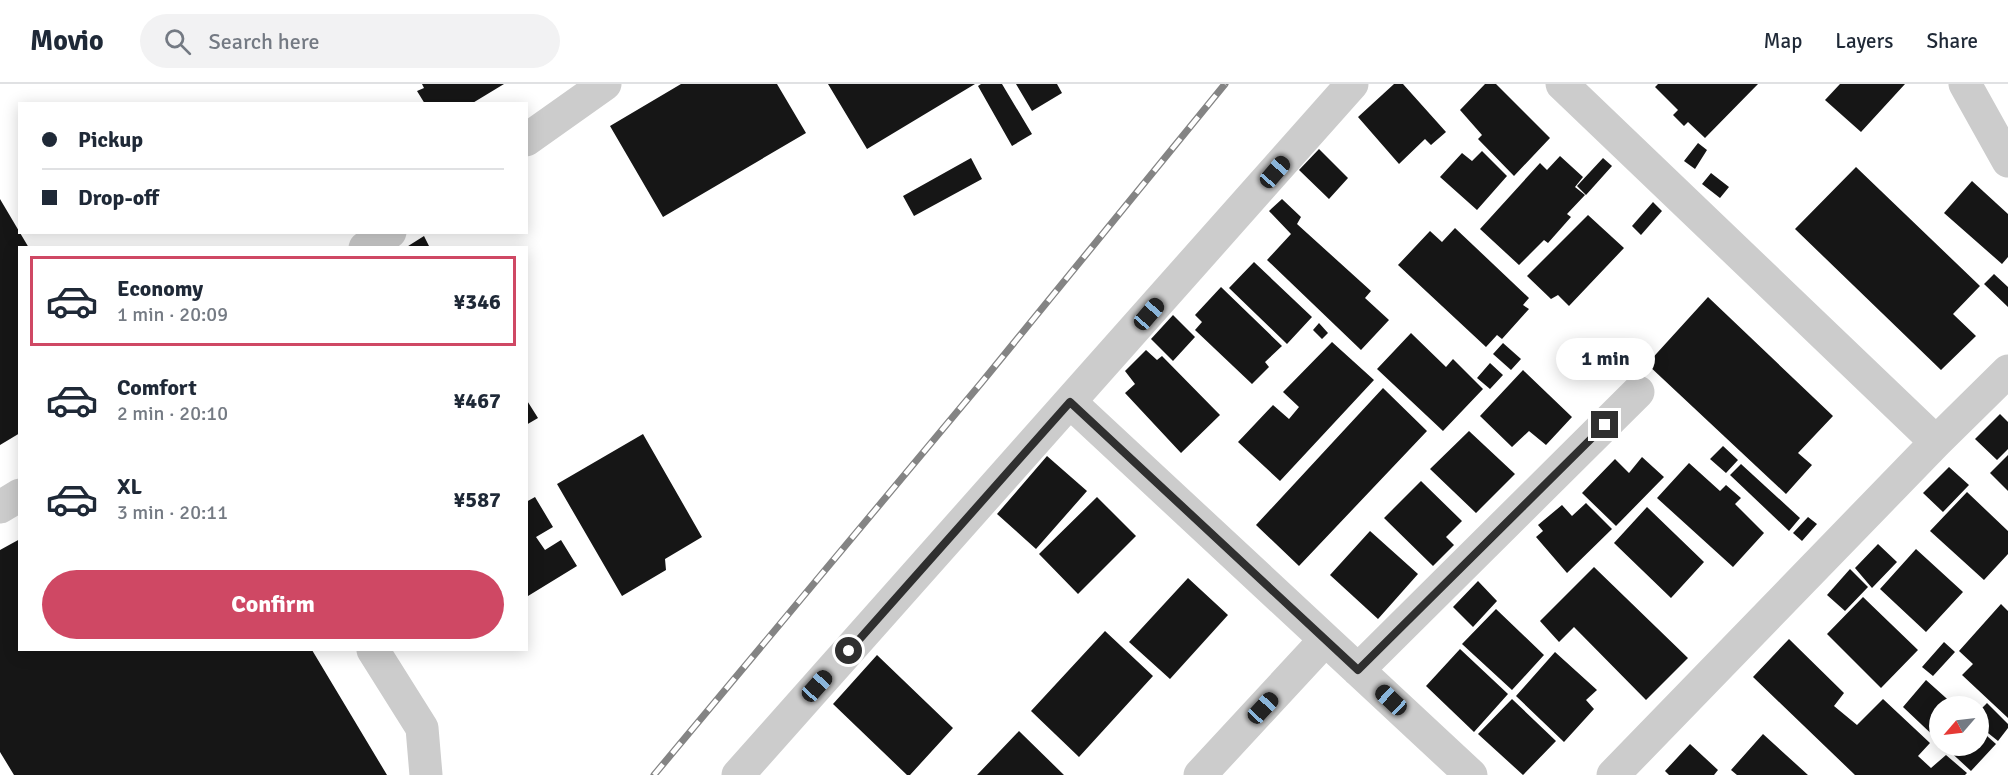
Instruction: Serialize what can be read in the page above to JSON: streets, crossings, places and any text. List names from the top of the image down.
{
  "north": "bottom left",
  "page": {
    "header": "Movio",
    "search": "Search here",
    "nav": ["Map", "Layers", "Share"],
    "banner": ["Pickup", "Drop-off"],
    "list": [
      {
        "name": "Economy",
        "note": "1 min · 20:09",
        "value": "¥346"
      },
      {
        "name": "Comfort",
        "note": "2 min · 20:10",
        "value": "¥467"
      },
      {
        "name": "XL",
        "note": "3 min · 20:11",
        "value": "¥587"
      }
    ],
    "bubble": "1 min",
    "buttons": "Confirm"
  }
}
